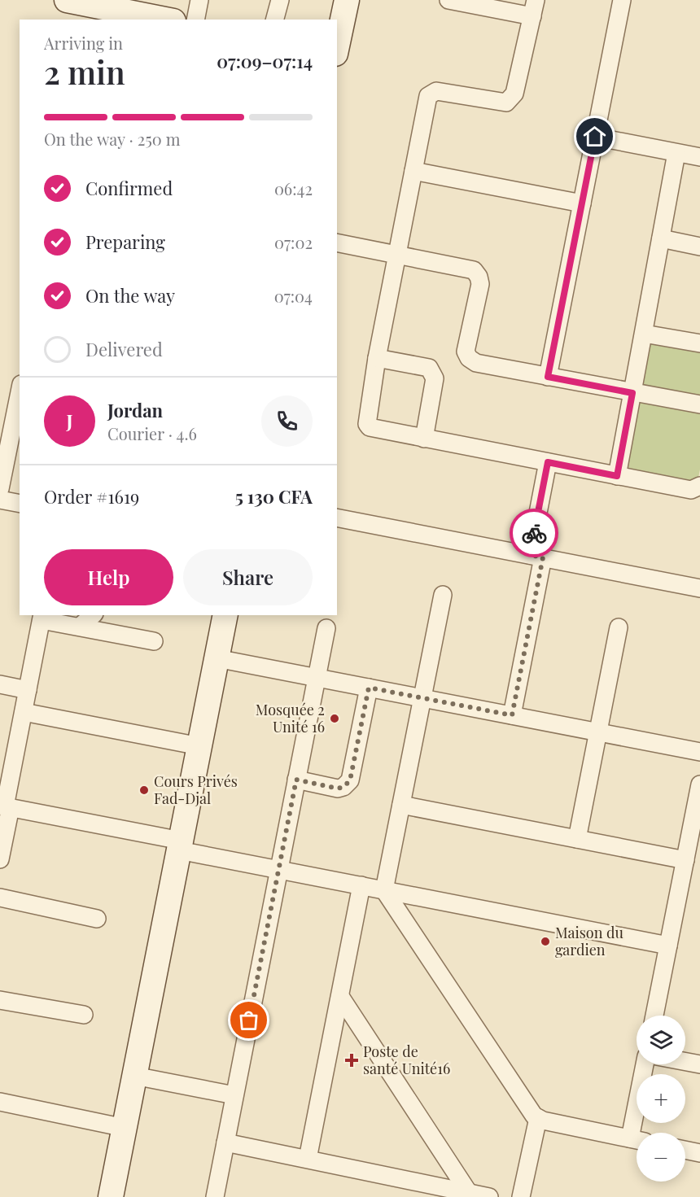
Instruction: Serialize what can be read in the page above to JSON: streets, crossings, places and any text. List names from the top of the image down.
{
  "places": {
    "other": ["Mosquée 2 Unité 16", "Cours Privés Fad-Djal", "Maison du gardien"],
    "health": ["Poste de santé Unité16"]
  },
  "page": {
    "heading": ["2 min", "Arriving in", "07:09–07:14"],
    "panel": [
      "Jordan",
      "Courier · 4.6",
      "Order #1619",
      "5 130 CFA"
    ],
    "bar": "On the way · 250 m",
    "list": [
      ["Confirmed", "06:42"],
      ["Preparing", "07:02"],
      ["On the way", "07:04"],
      "Delivered"
    ],
    "round": "J",
    "buttons": ["Help", "Share"],
    "map_buttons": ["+", "−"]
  }
}
